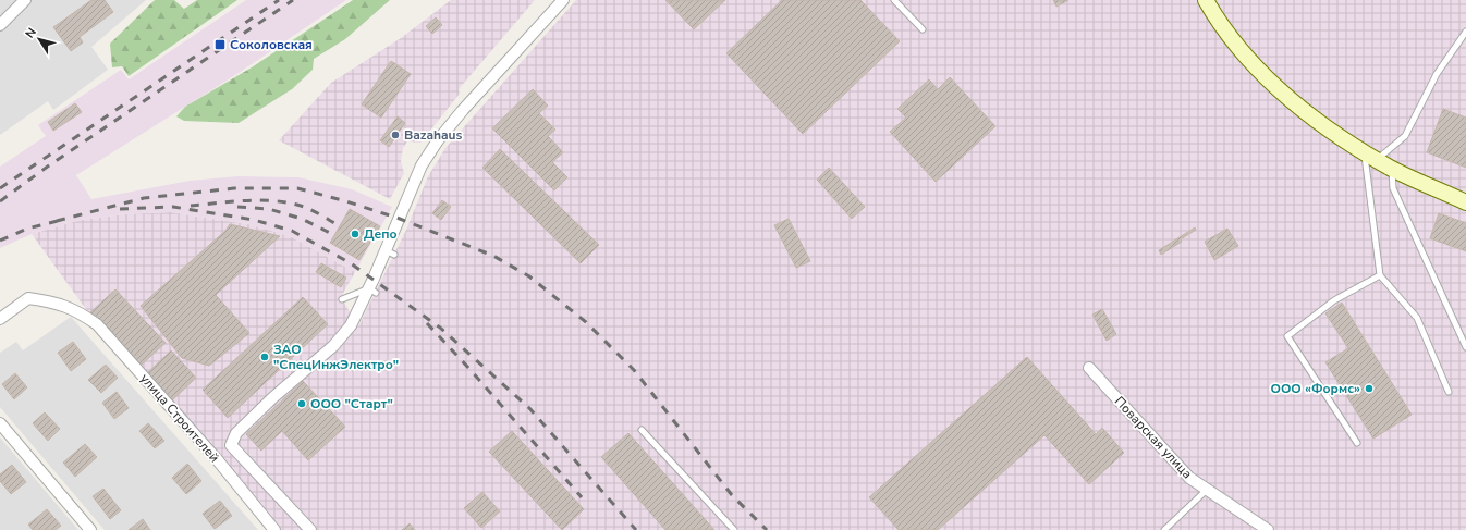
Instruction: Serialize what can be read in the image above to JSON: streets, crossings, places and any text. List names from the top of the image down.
{
  "streets": {
    "street": ["улица Строителей", "Поварская улица"]
  },
  "places": {
    "transit": ["Соколовская"],
    "other": [
      "Bazahaus",
      "Депо",
      "ЗАО \"СпецИнжЭлектро\"",
      "ООО «Формс»",
      "ООО \"Старт\""
    ]
  },
  "north": "top left"
}
